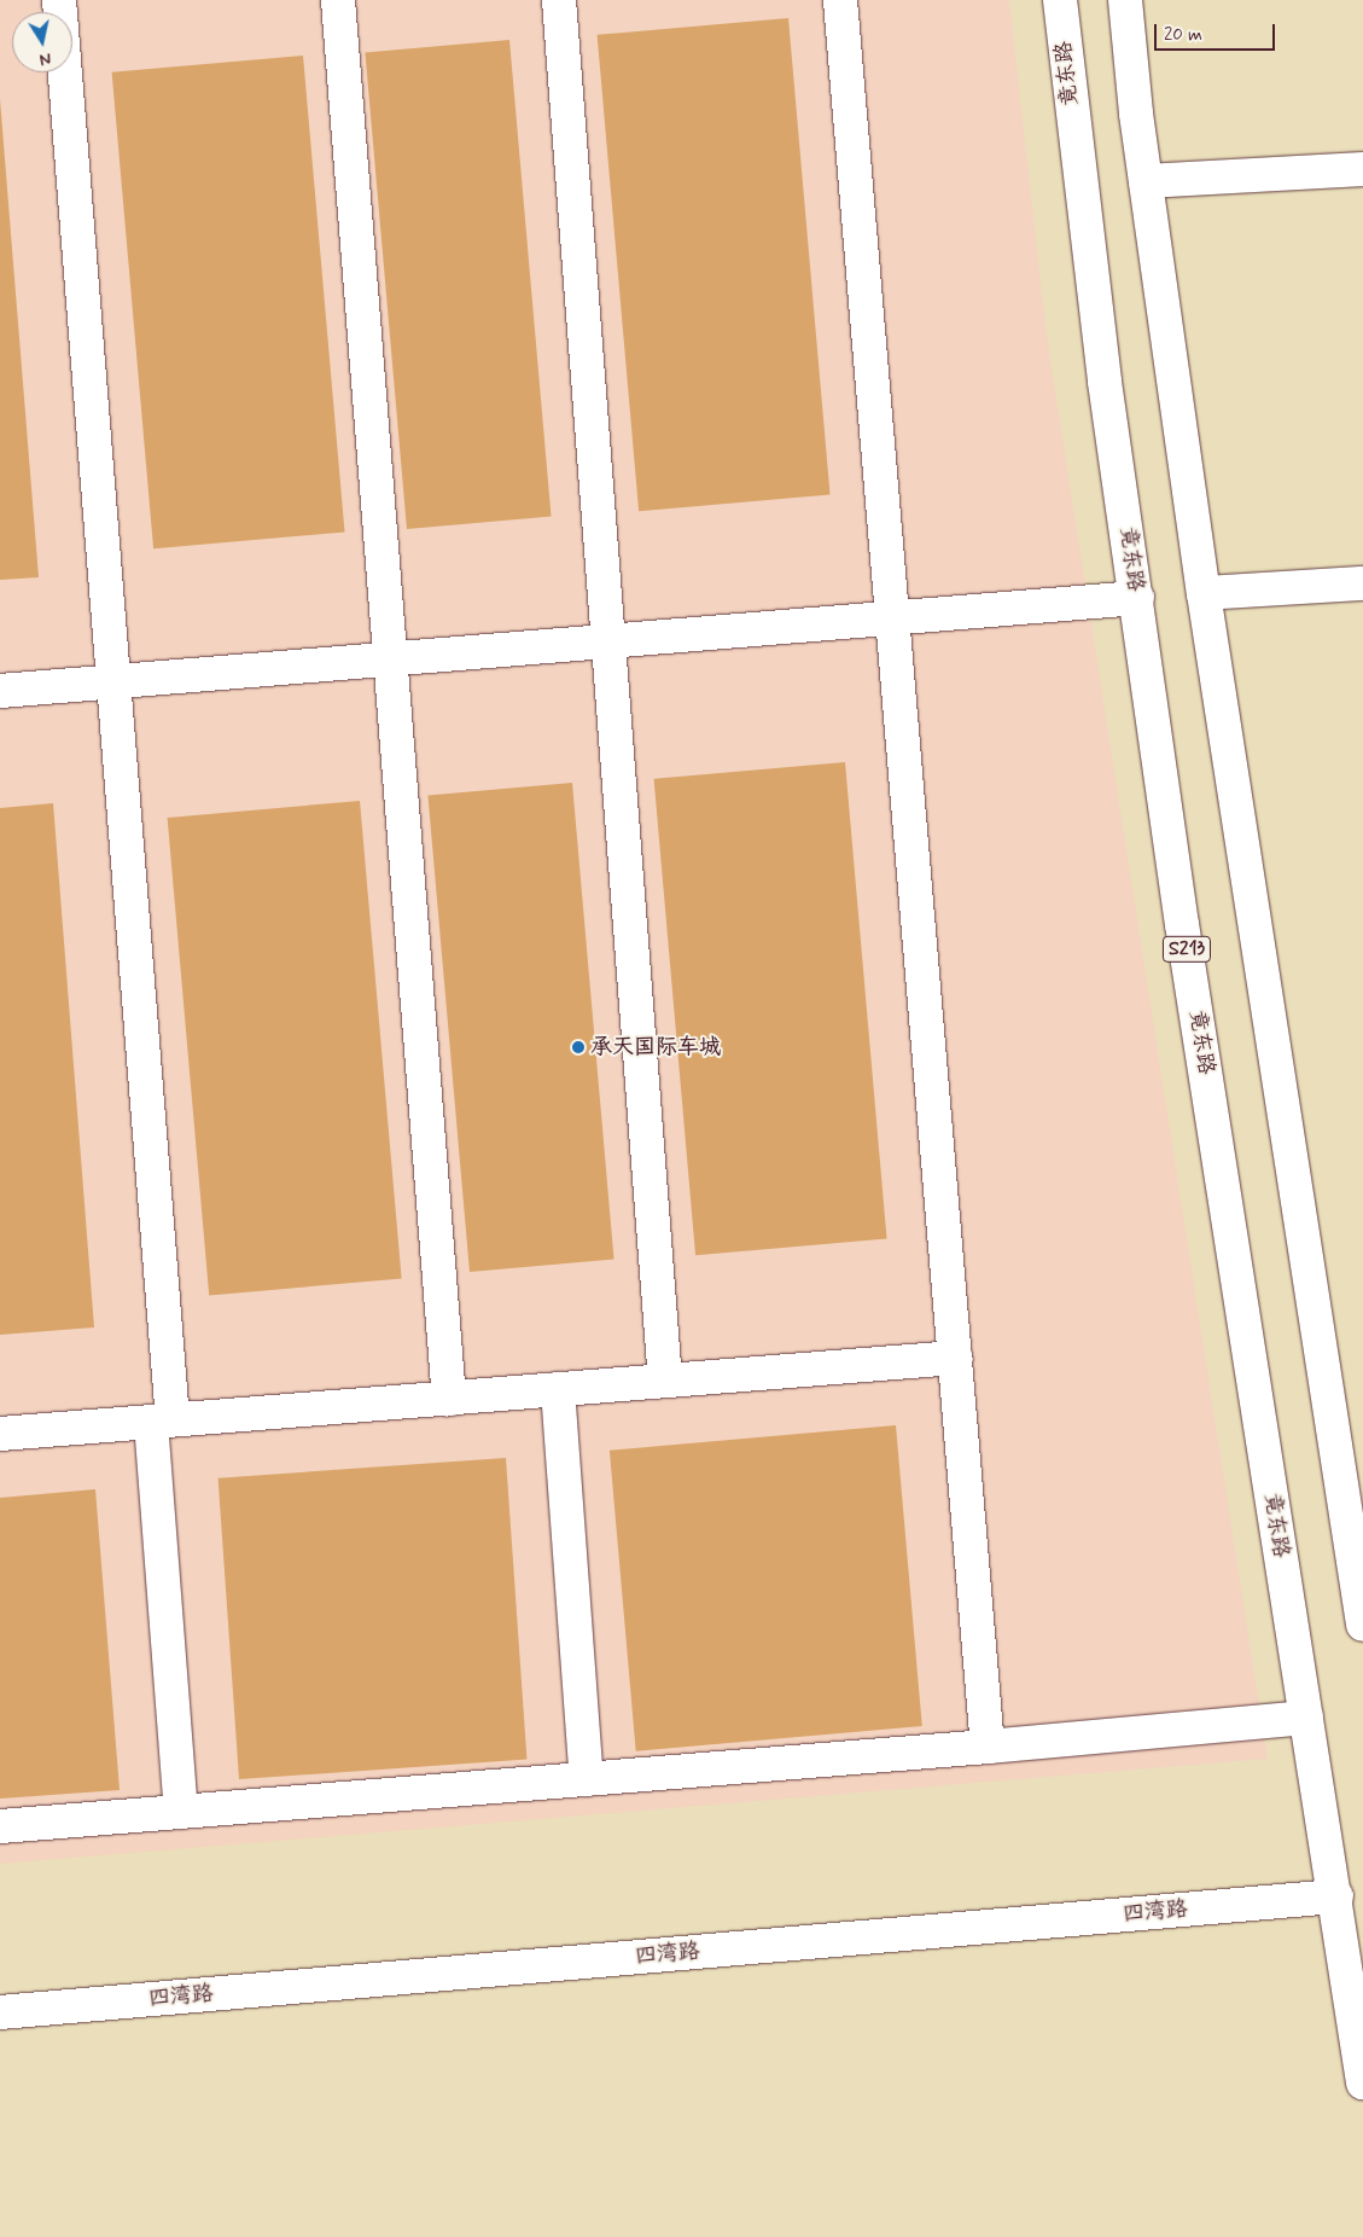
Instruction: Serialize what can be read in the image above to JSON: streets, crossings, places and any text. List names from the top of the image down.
{
  "streets": {
    "main road": ["竟东路", "S213", "四湾路"]
  },
  "crossings": [
    ["竟东路", "四湾路"]
  ],
  "places": ["承天国际车城"],
  "scale_bar": "20 m",
  "north": "bottom"
}
